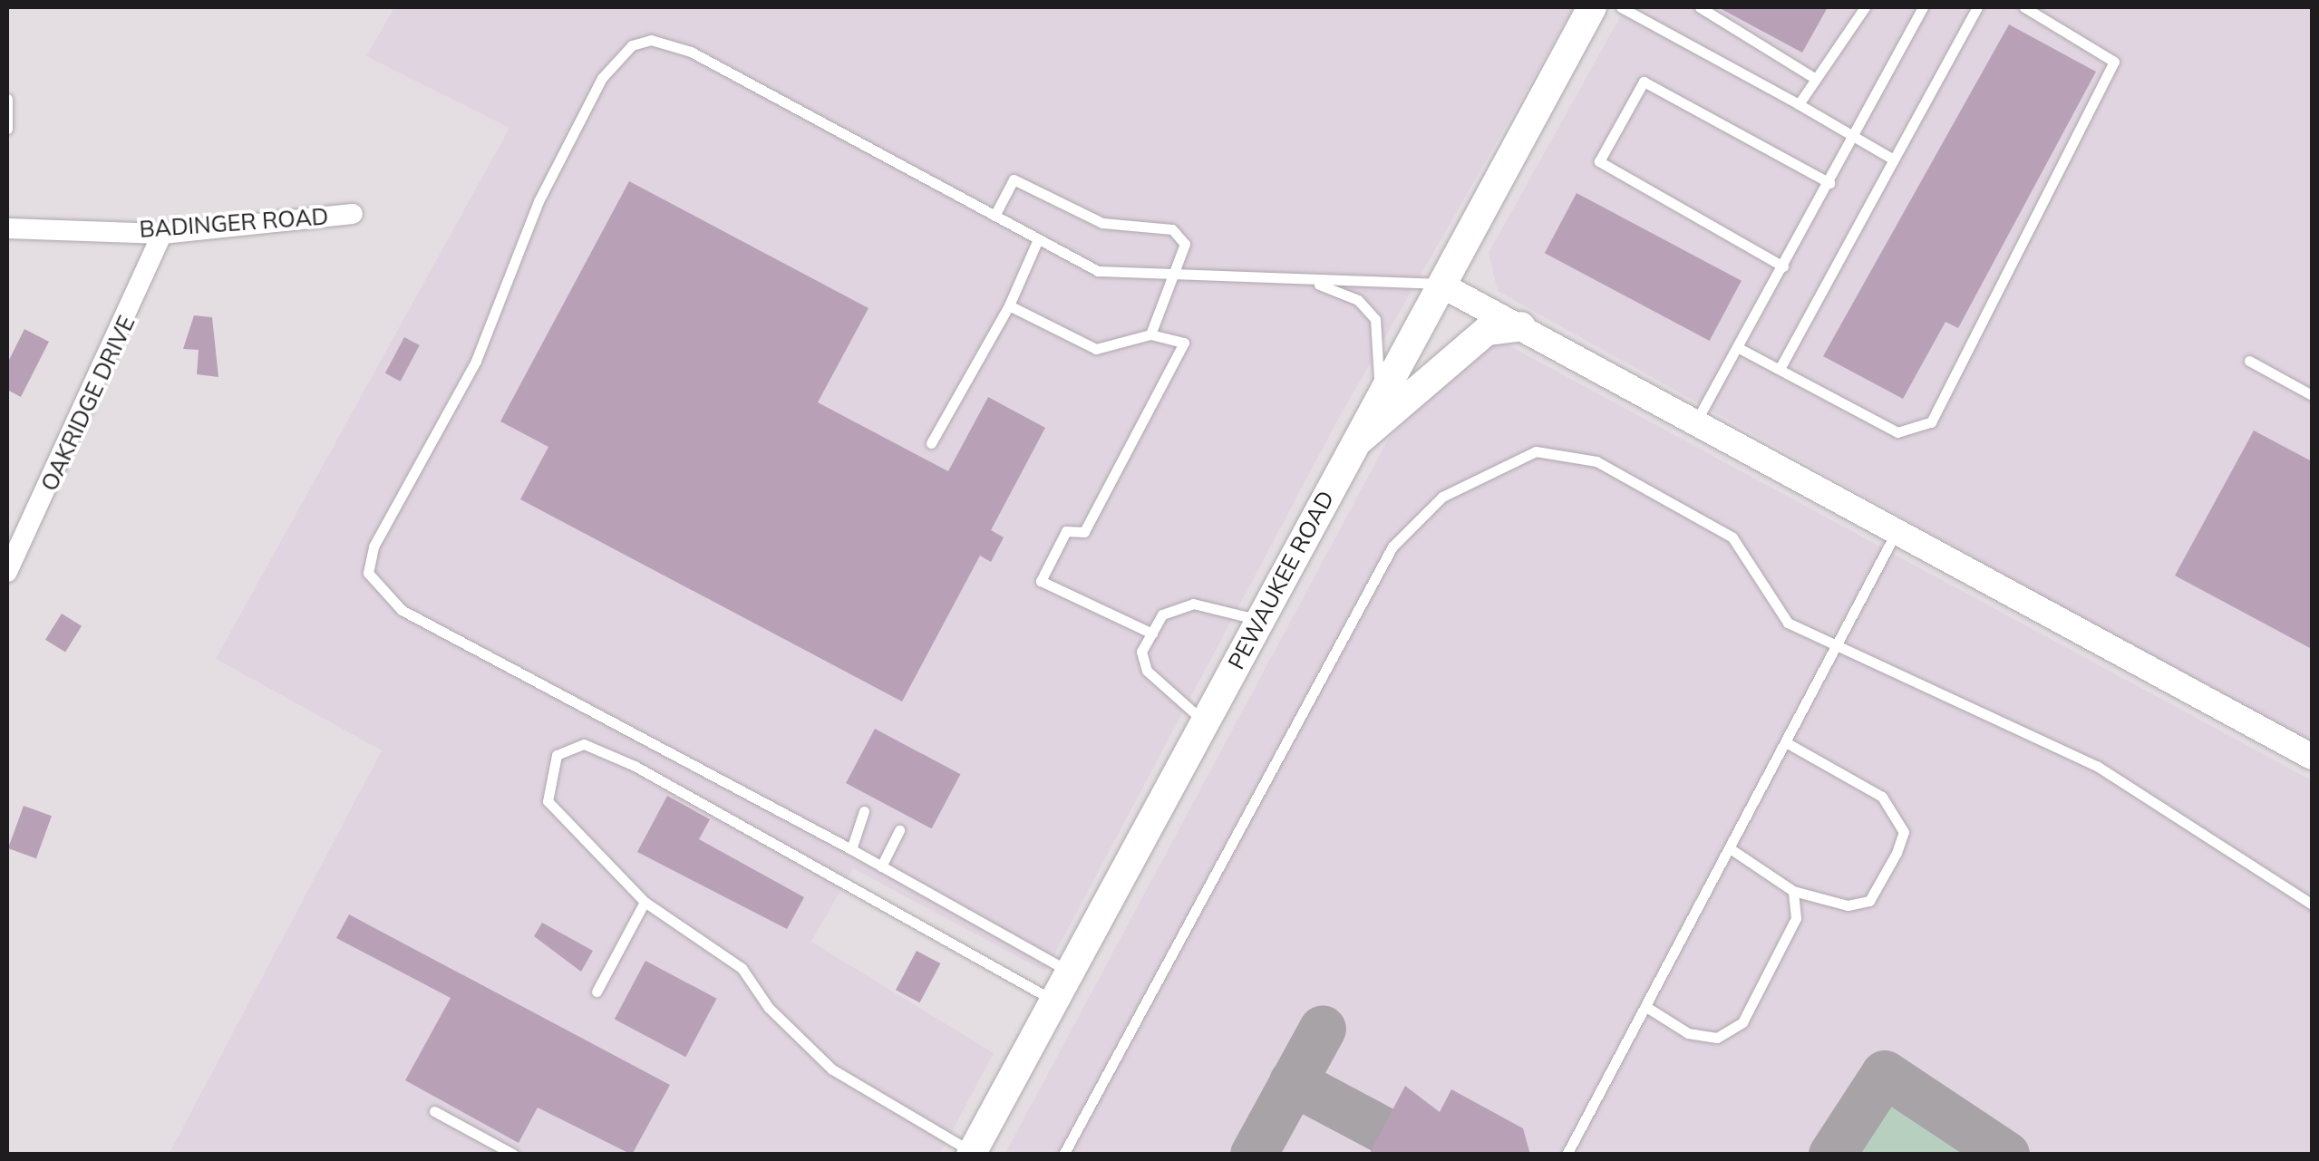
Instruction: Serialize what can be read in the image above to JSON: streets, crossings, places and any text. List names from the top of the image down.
{
  "streets": {
    "main road": ["PEWAUKEE ROAD"],
    "street": ["BADINGER ROAD", "OAKRIDGE DRIVE"]
  },
  "crossings": [
    ["BADINGER ROAD", "OAKRIDGE DRIVE"]
  ]
}
